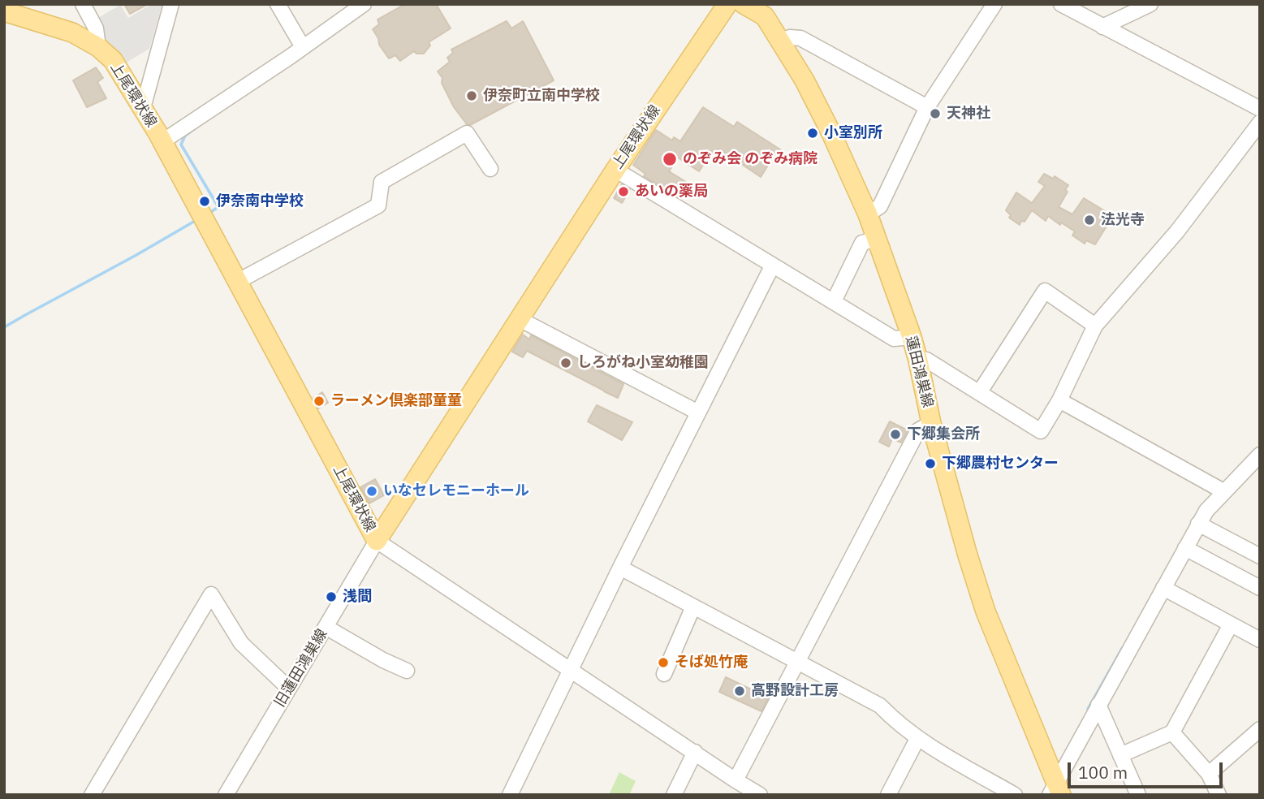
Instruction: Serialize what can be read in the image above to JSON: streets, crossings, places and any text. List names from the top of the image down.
{
  "streets": {
    "main road": ["上尾環状線", "蓮田鴻巣線"],
    "street": ["旧蓮田鴻巣線"]
  },
  "crossings": [
    ["上尾環状線", "旧蓮田鴻巣線"]
  ],
  "places": [
    "伊奈町立南中学校",
    "天神社",
    "小室別所",
    "のぞみ会 のぞみ病院",
    "あいの薬局",
    "伊奈南中学校",
    "法光寺",
    "しろがね小室幼稚園",
    "ラーメン倶楽部童童",
    "下郷集会所",
    "下郷農村センター",
    "いなセレモニーホール",
    "浅間",
    "そば処竹庵",
    "高野設計工房"
  ],
  "scale_bar": "100 m"
}
